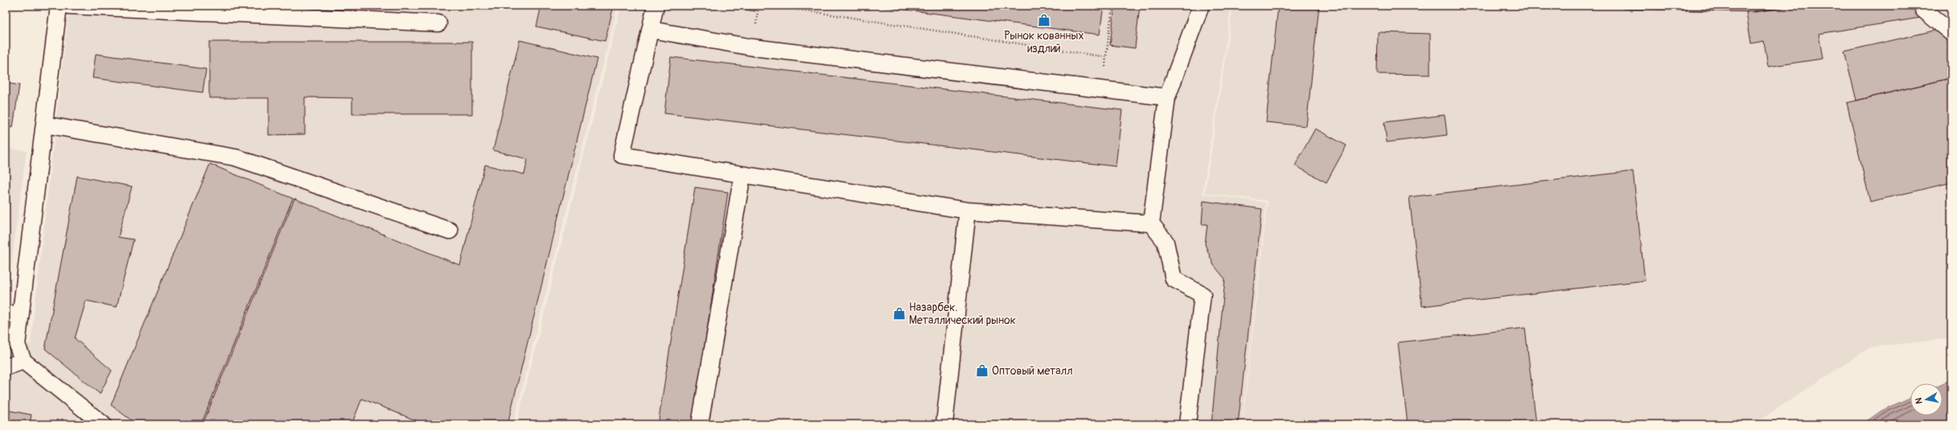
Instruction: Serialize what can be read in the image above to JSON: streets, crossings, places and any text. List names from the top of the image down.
{
  "places": {
    "shop": ["Рынок кованных издлий", "Назарбек. Металлический рынок", "Оптовый металл"]
  },
  "north": "left"
}
